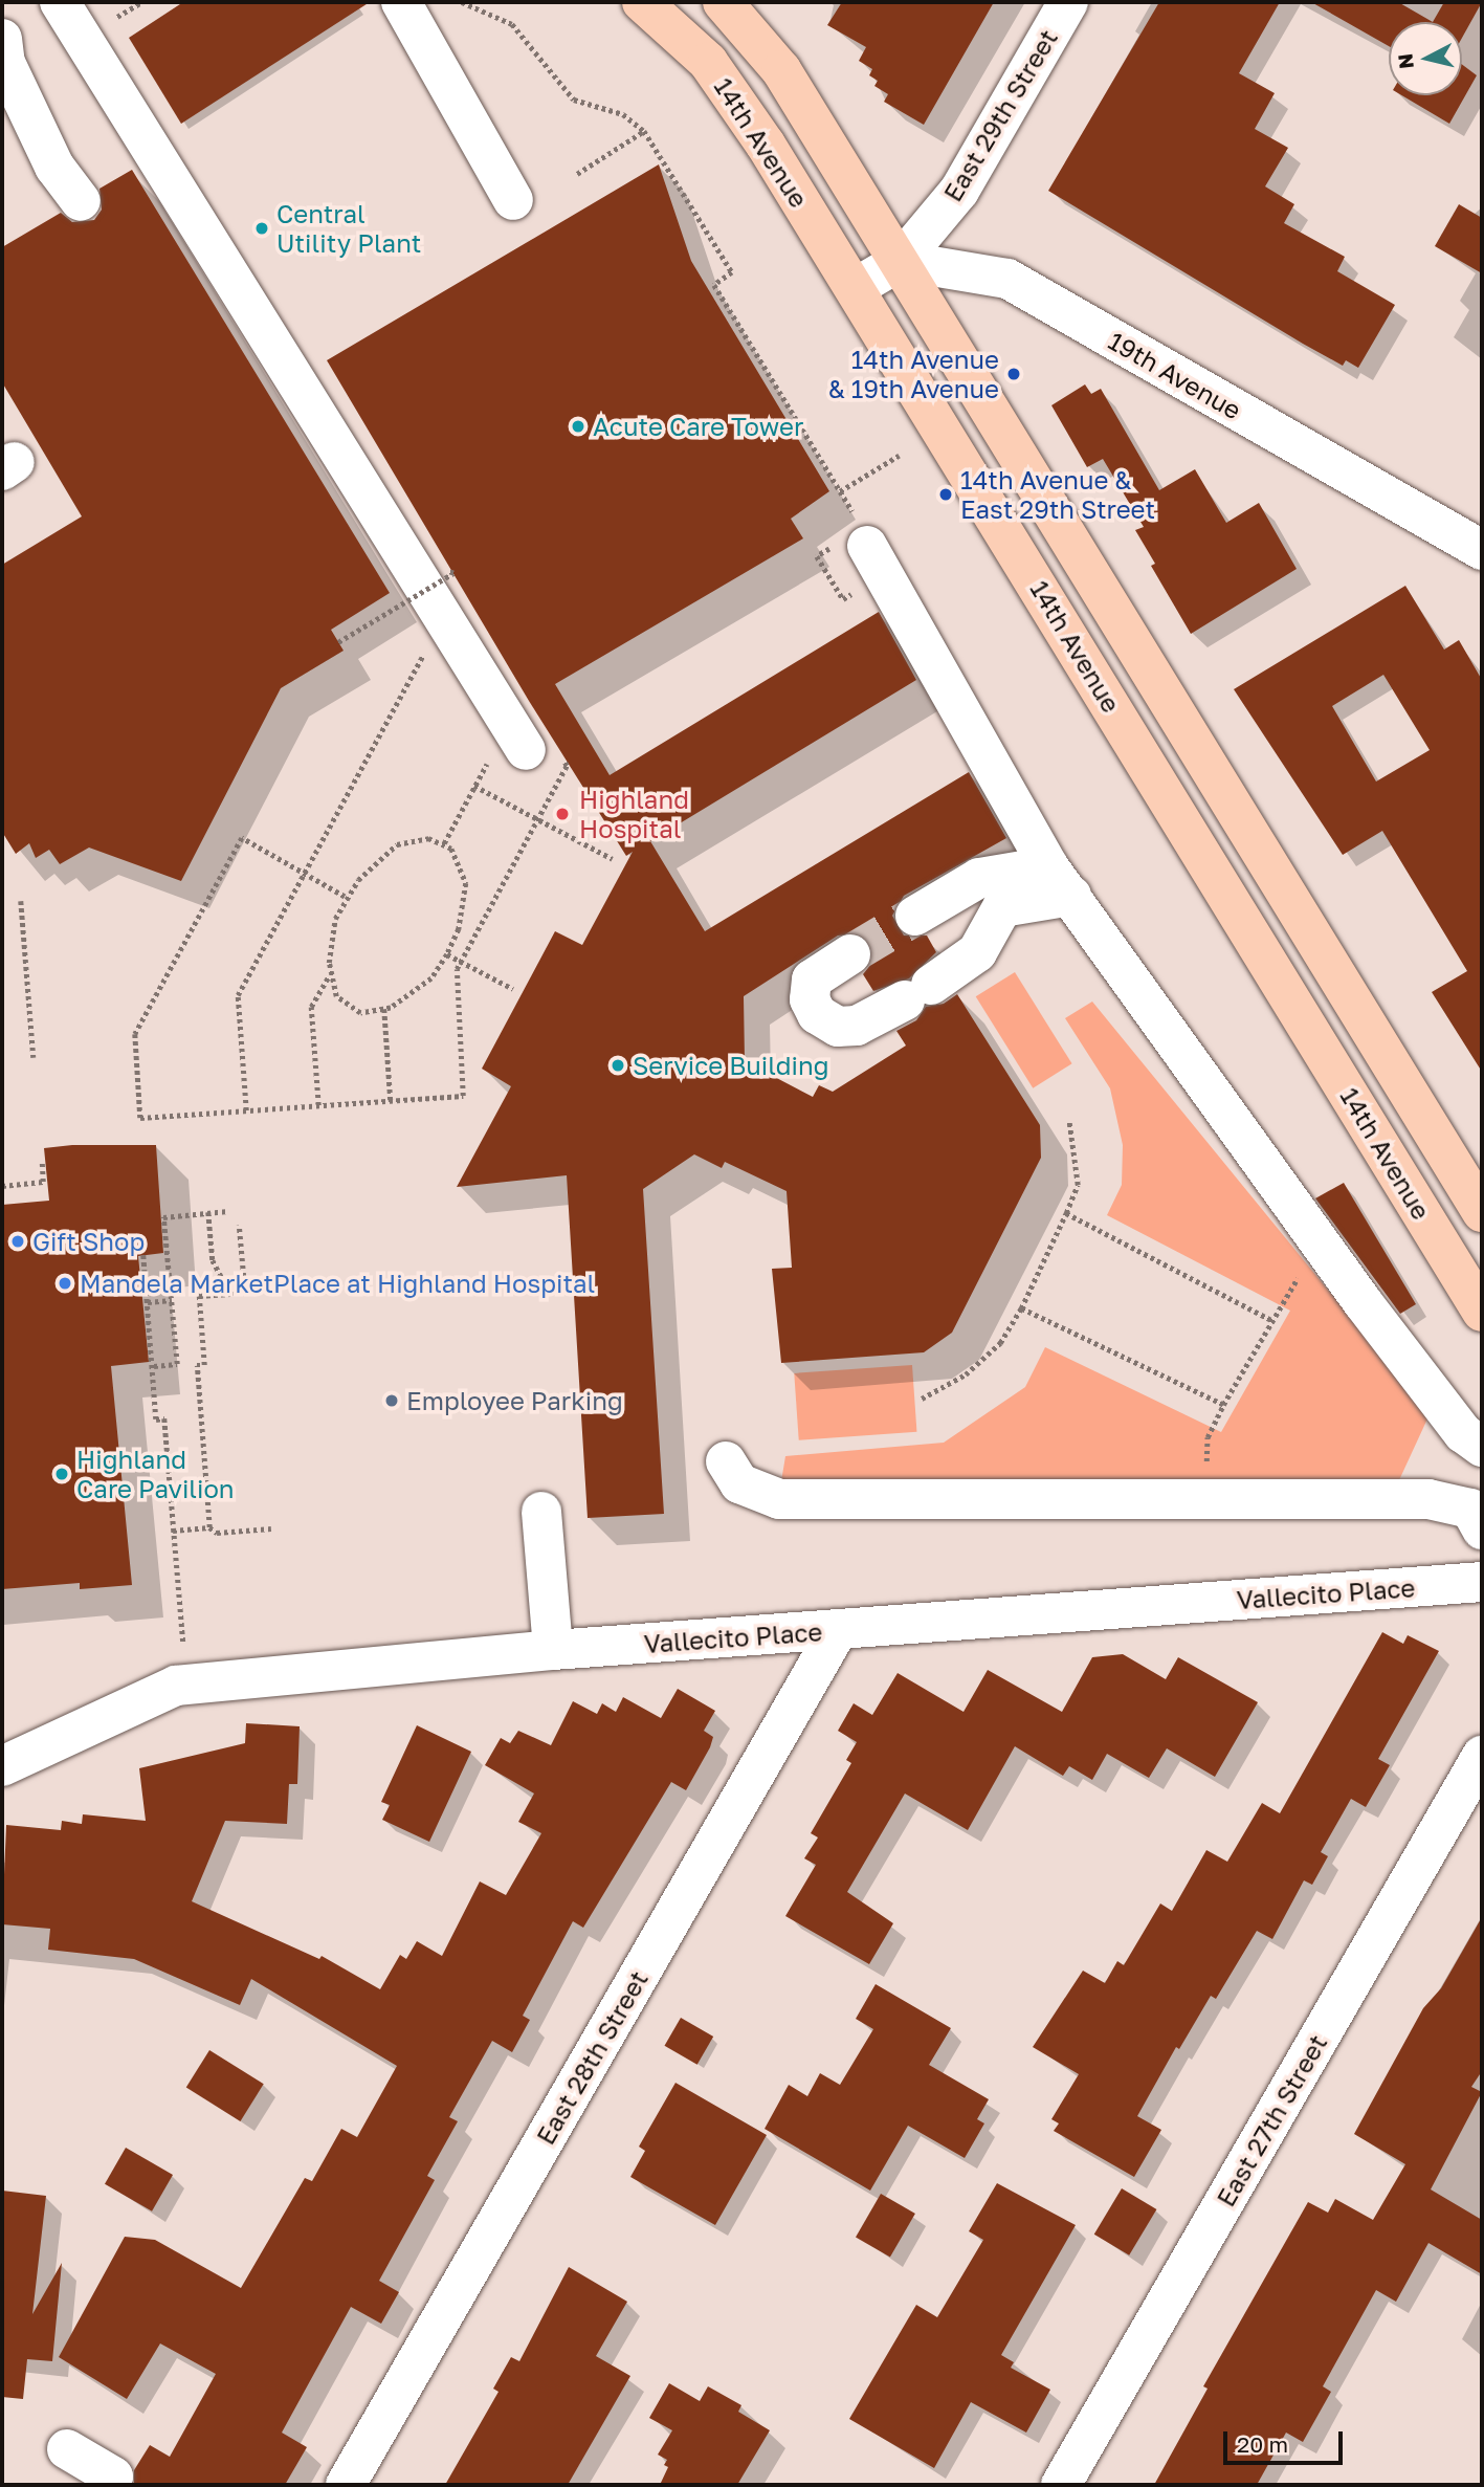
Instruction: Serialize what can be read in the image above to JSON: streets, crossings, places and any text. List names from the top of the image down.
{
  "streets": {
    "main road": ["14th Avenue"],
    "street": [
      "East 29th Street",
      "19th Avenue",
      "Vallecito Place",
      "East 28th Street",
      "East 27th Street"
    ]
  },
  "crossings": [
    ["East 29th Street", "14th Avenue"],
    ["East 29th Street", "19th Avenue"],
    ["14th Avenue", "19th Avenue"],
    ["Vallecito Place", "East 28th Street"]
  ],
  "places": [
    "Central Utility Plant",
    "14th Avenue & 19th Avenue",
    "Acute Care Tower",
    "14th Avenue & East 29th Street",
    "Highland Hospital",
    "Service Building",
    "Gift Shop",
    "Mandela MarketPlace at Highland Hospital",
    "Employee Parking",
    "Highland Care Pavilion"
  ],
  "scale_bar": "20 m",
  "north": "left"
}
